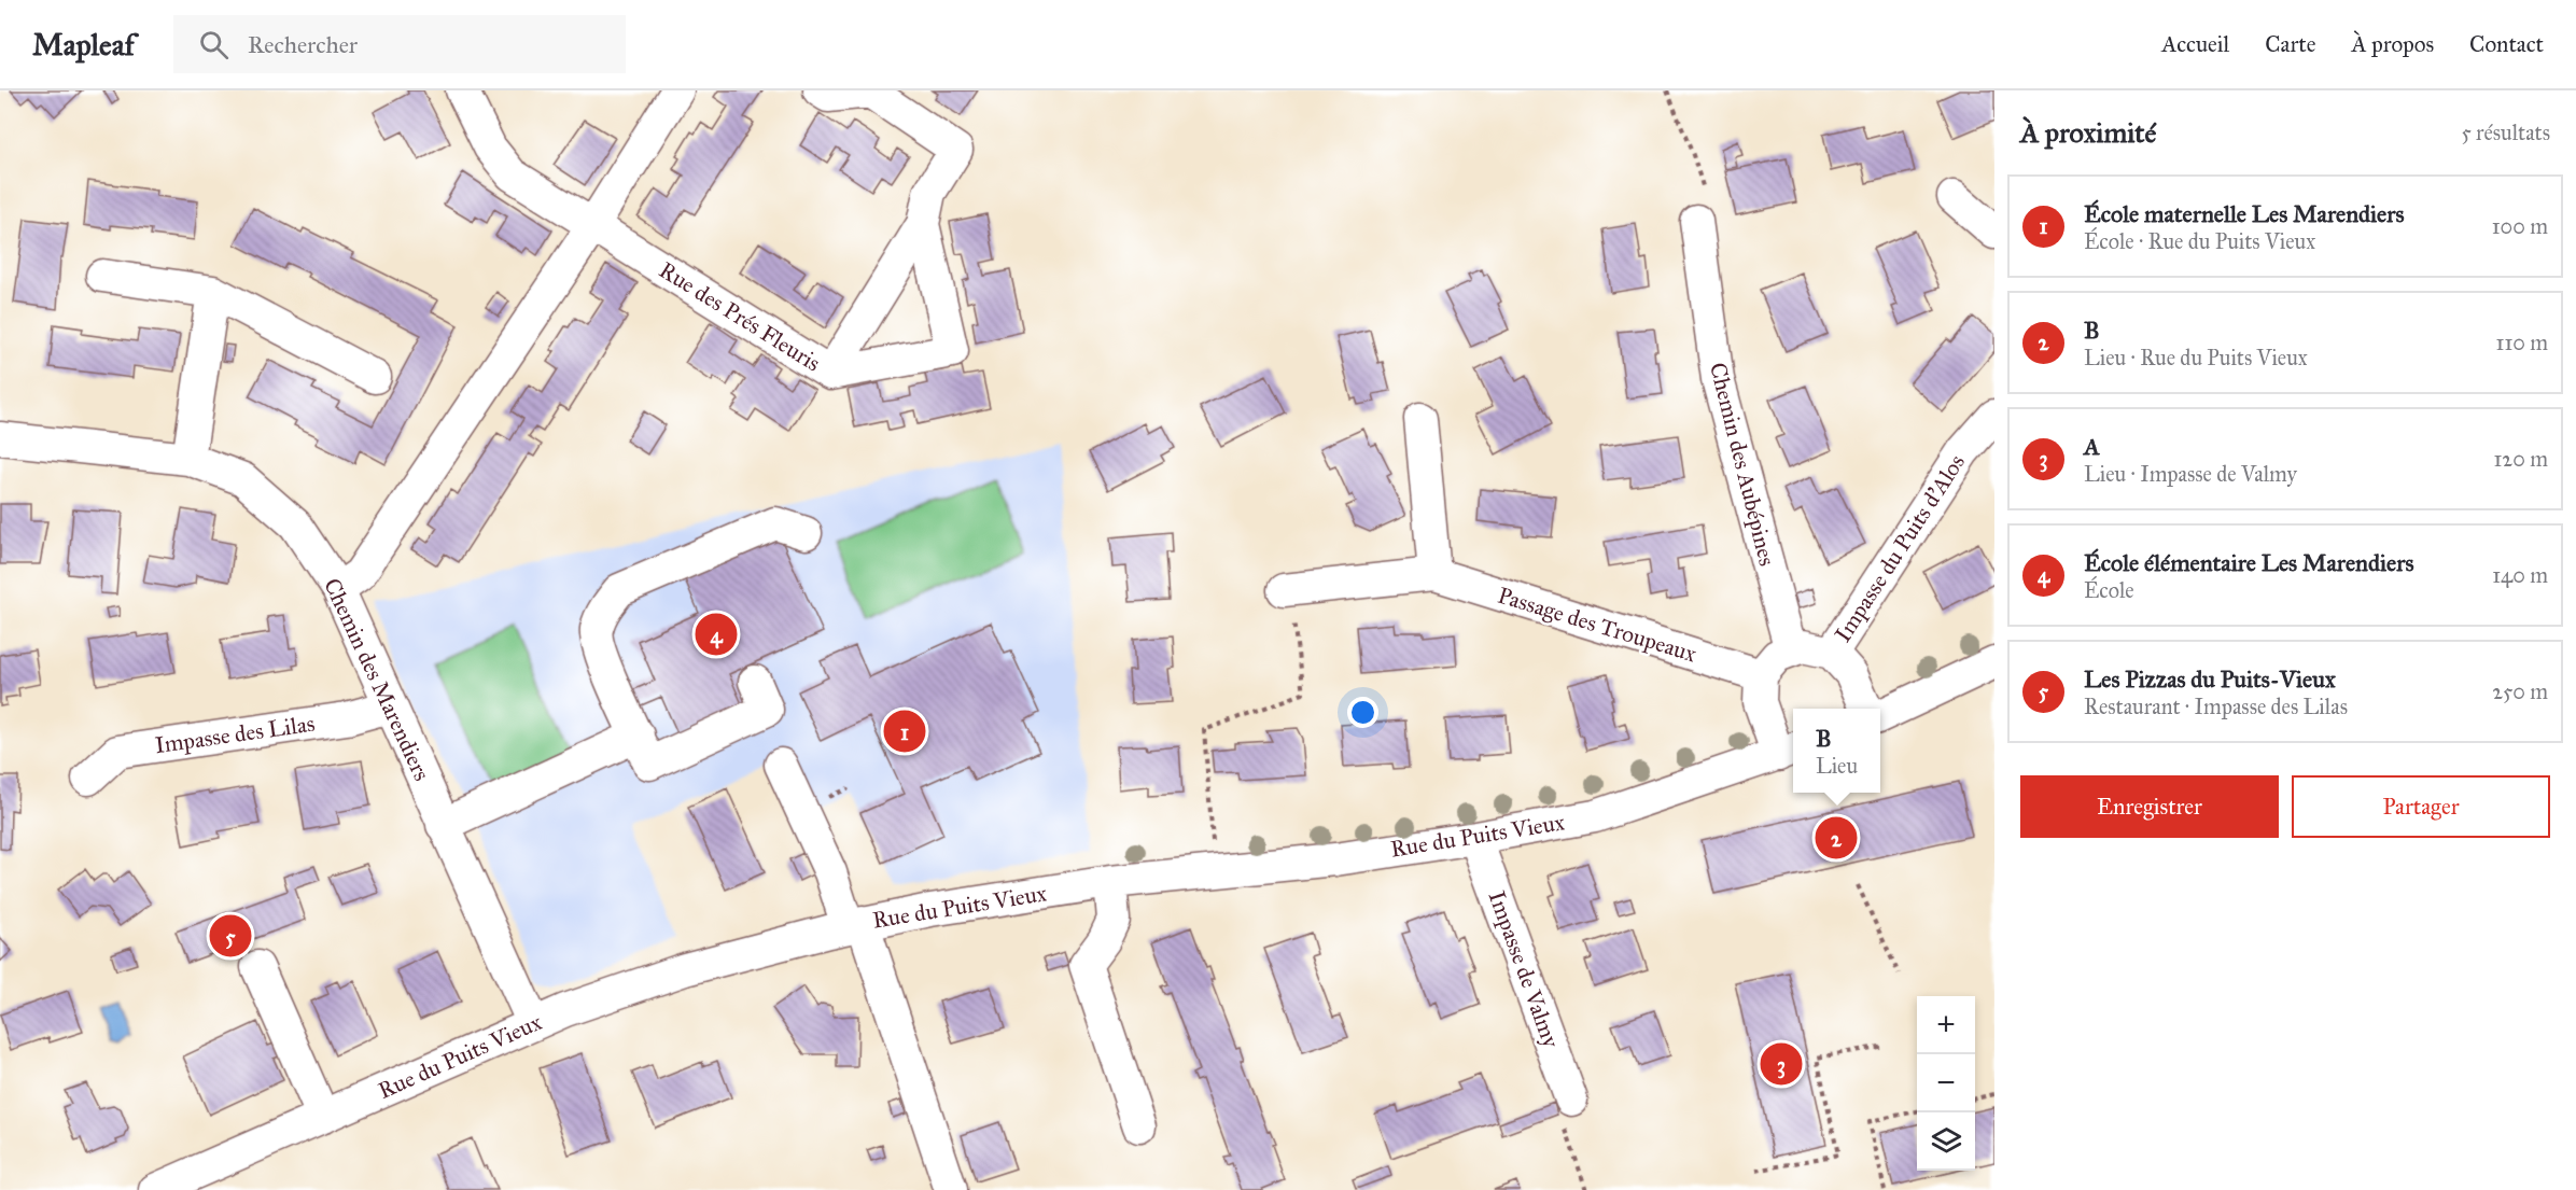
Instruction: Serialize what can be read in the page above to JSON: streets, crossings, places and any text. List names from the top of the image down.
{
  "streets": {
    "street": [
      "Rue des Prés Fleuris",
      "Chemin des Aubépines",
      "Impasse du Puits d'Alos",
      "Passage des Troupeaux",
      "Chemin des Marendiers",
      "Impasse des Lilas",
      "Rue du Puits Vieux",
      "Impasse de Valmy"
    ]
  },
  "crossings": [
    ["Chemin des Marendiers", "Impasse des Lilas"],
    ["Chemin des Marendiers", "Rue du Puits Vieux"],
    ["Rue du Puits Vieux", "Impasse de Valmy"]
  ],
  "page": {
    "header": "Mapleaf",
    "search": "Rechercher",
    "nav": [
      "Accueil",
      "Carte",
      "À propos",
      "Contact"
    ],
    "heading": ["À proximité", "5 résultats"],
    "list": [
      {
        "mark": "1",
        "name": "École maternelle Les Marendiers",
        "note": "École · Rue du Puits Vieux",
        "value": "100 m"
      },
      {
        "mark": "2",
        "name": "B",
        "note": "Lieu · Rue du Puits Vieux",
        "value": "110 m"
      },
      {
        "mark": "3",
        "name": "A",
        "note": "Lieu · Impasse de Valmy",
        "value": "120 m"
      },
      {
        "mark": "4",
        "name": "École élémentaire Les Marendiers",
        "note": "École",
        "value": "140 m"
      },
      {
        "mark": "5",
        "name": "Les Pizzas du Puits-Vieux",
        "note": "Restaurant · Impasse des Lilas",
        "value": "250 m"
      }
    ],
    "pins": [
      "4",
      "1",
      "2",
      "5",
      "3"
    ],
    "popup": ["B", "Lieu"],
    "buttons": ["Enregistrer", "Partager"],
    "map_buttons": ["+", "−"]
  }
}
